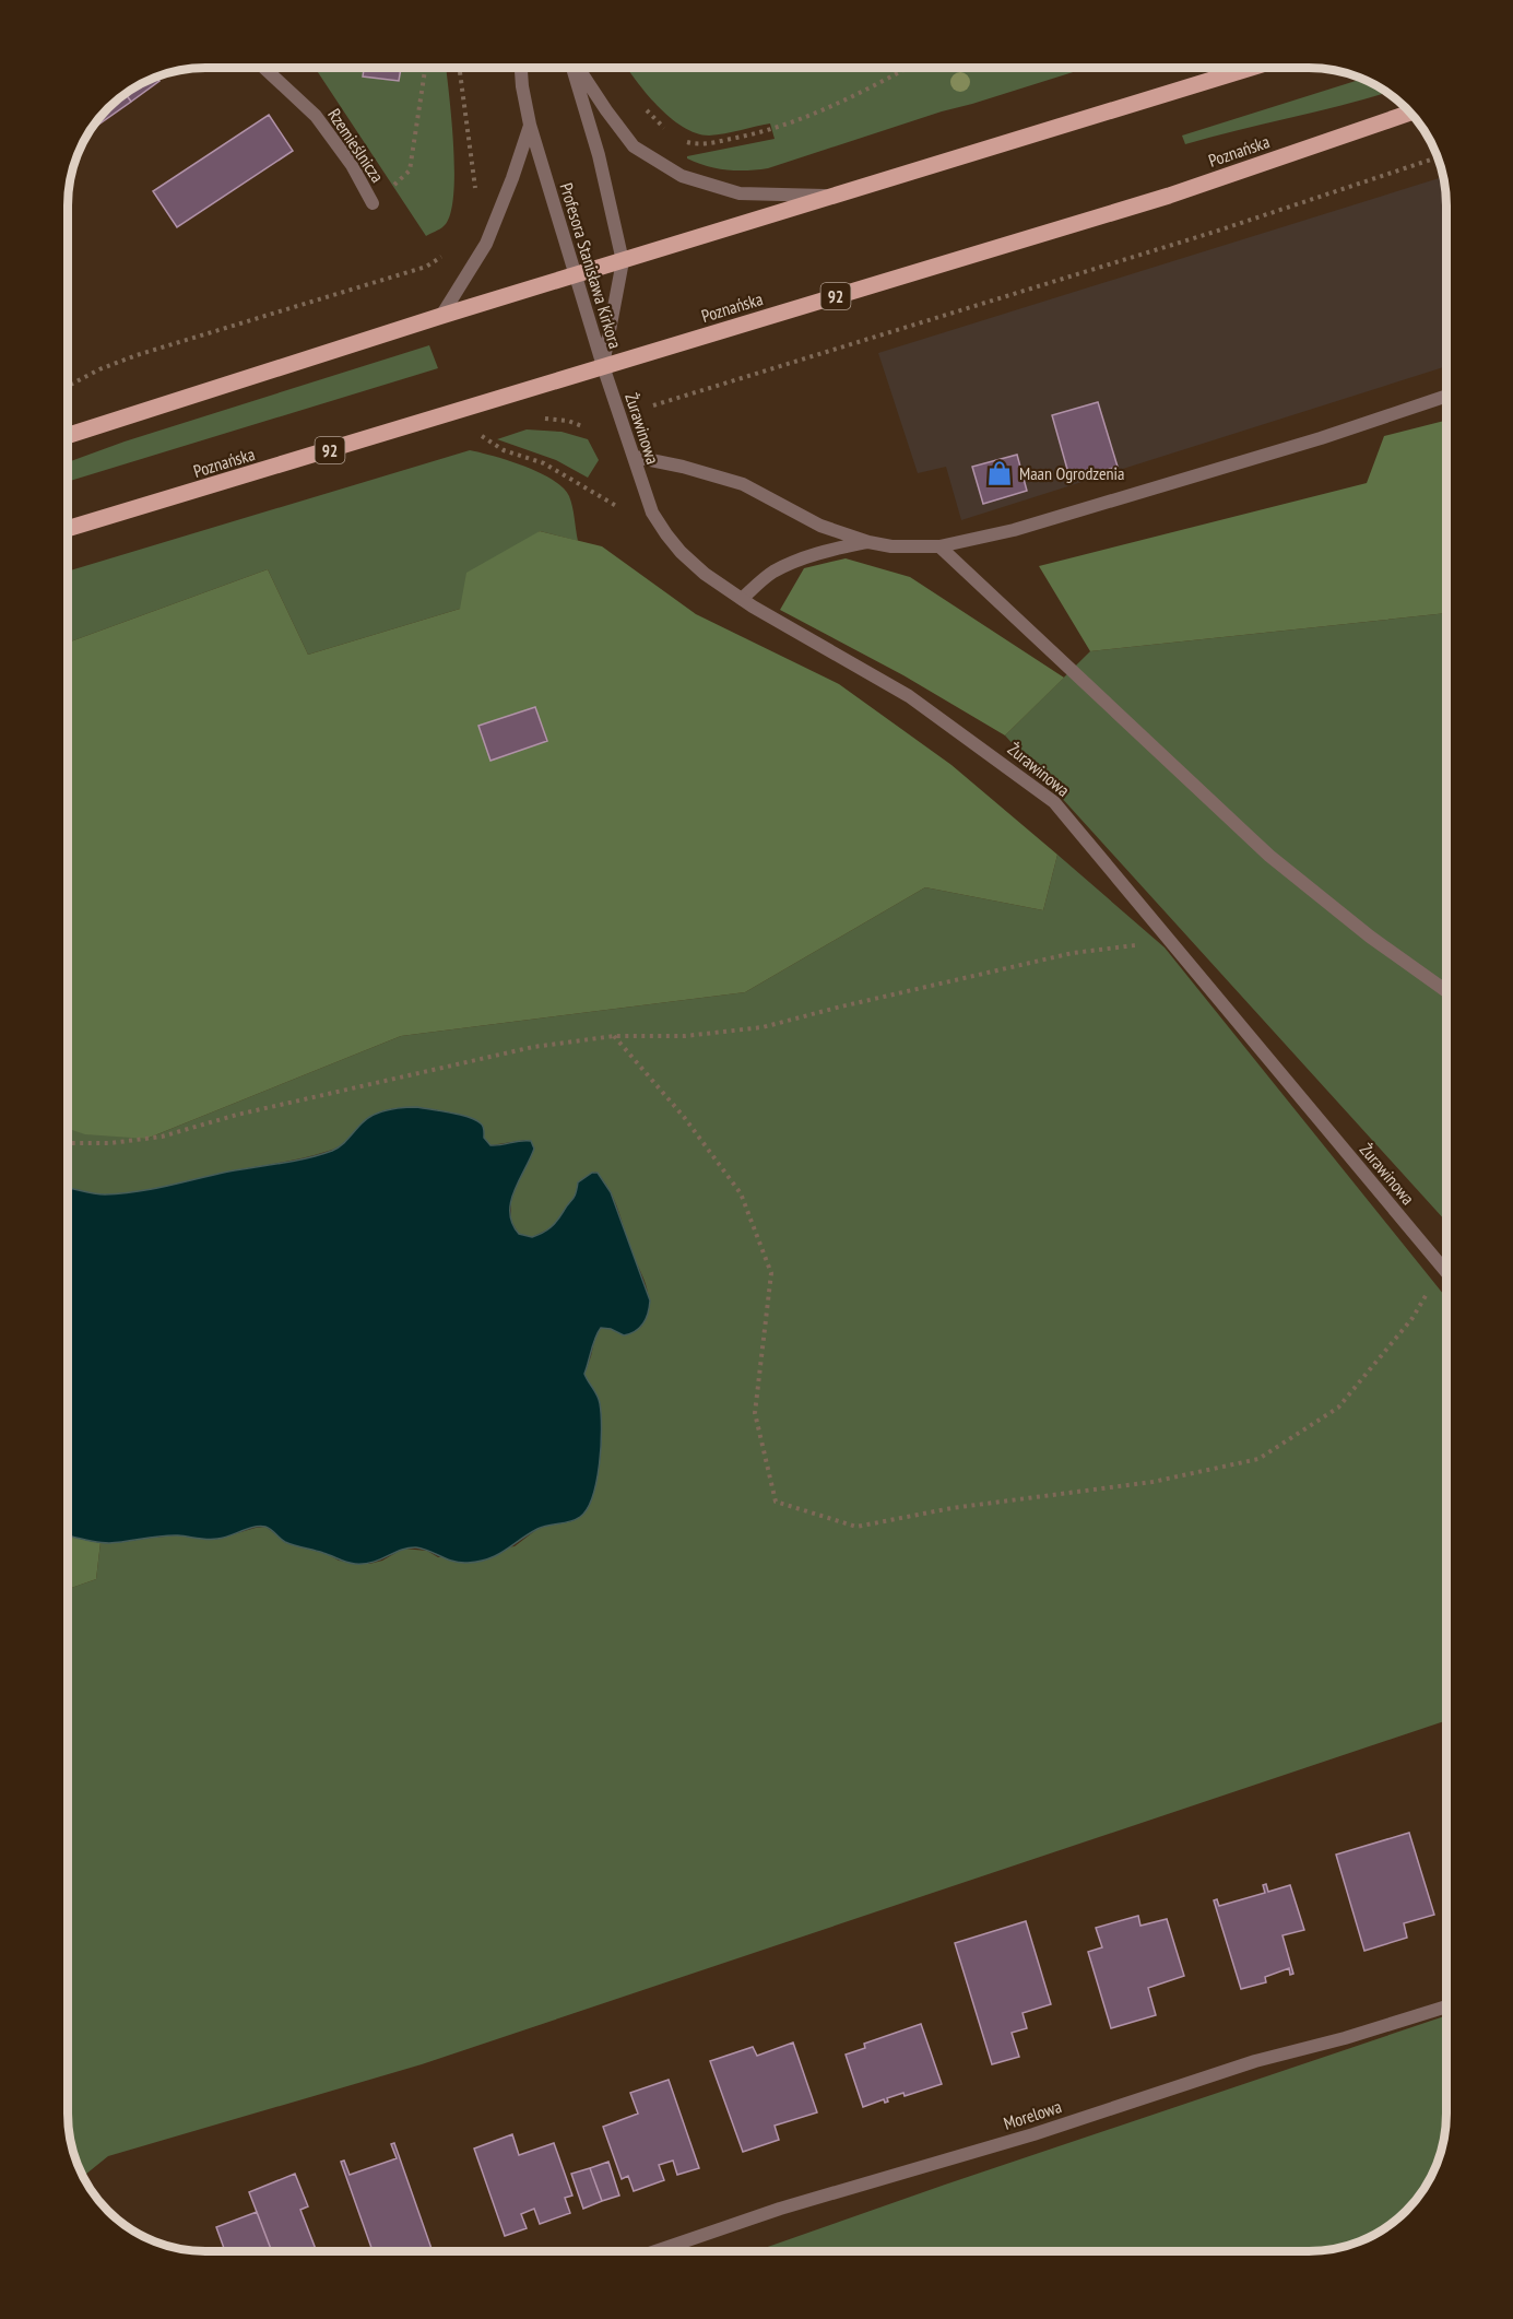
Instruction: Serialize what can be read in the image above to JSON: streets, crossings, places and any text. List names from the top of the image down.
{
  "streets": {
    "main road": ["Poznańska", "92"],
    "street": [
      "Rzemieślnicza",
      "Profesora Stanisława Kirkora",
      "Żurawinowa",
      "Morelowa"
    ]
  },
  "crossings": [
    ["Poznańska", "Profesora Stanisława Kirkora"],
    ["Poznańska", "Żurawinowa"],
    ["Profesora Stanisława Kirkora", "Żurawinowa"]
  ],
  "places": {
    "shop": ["Maan Ogrodzenia"]
  }
}
